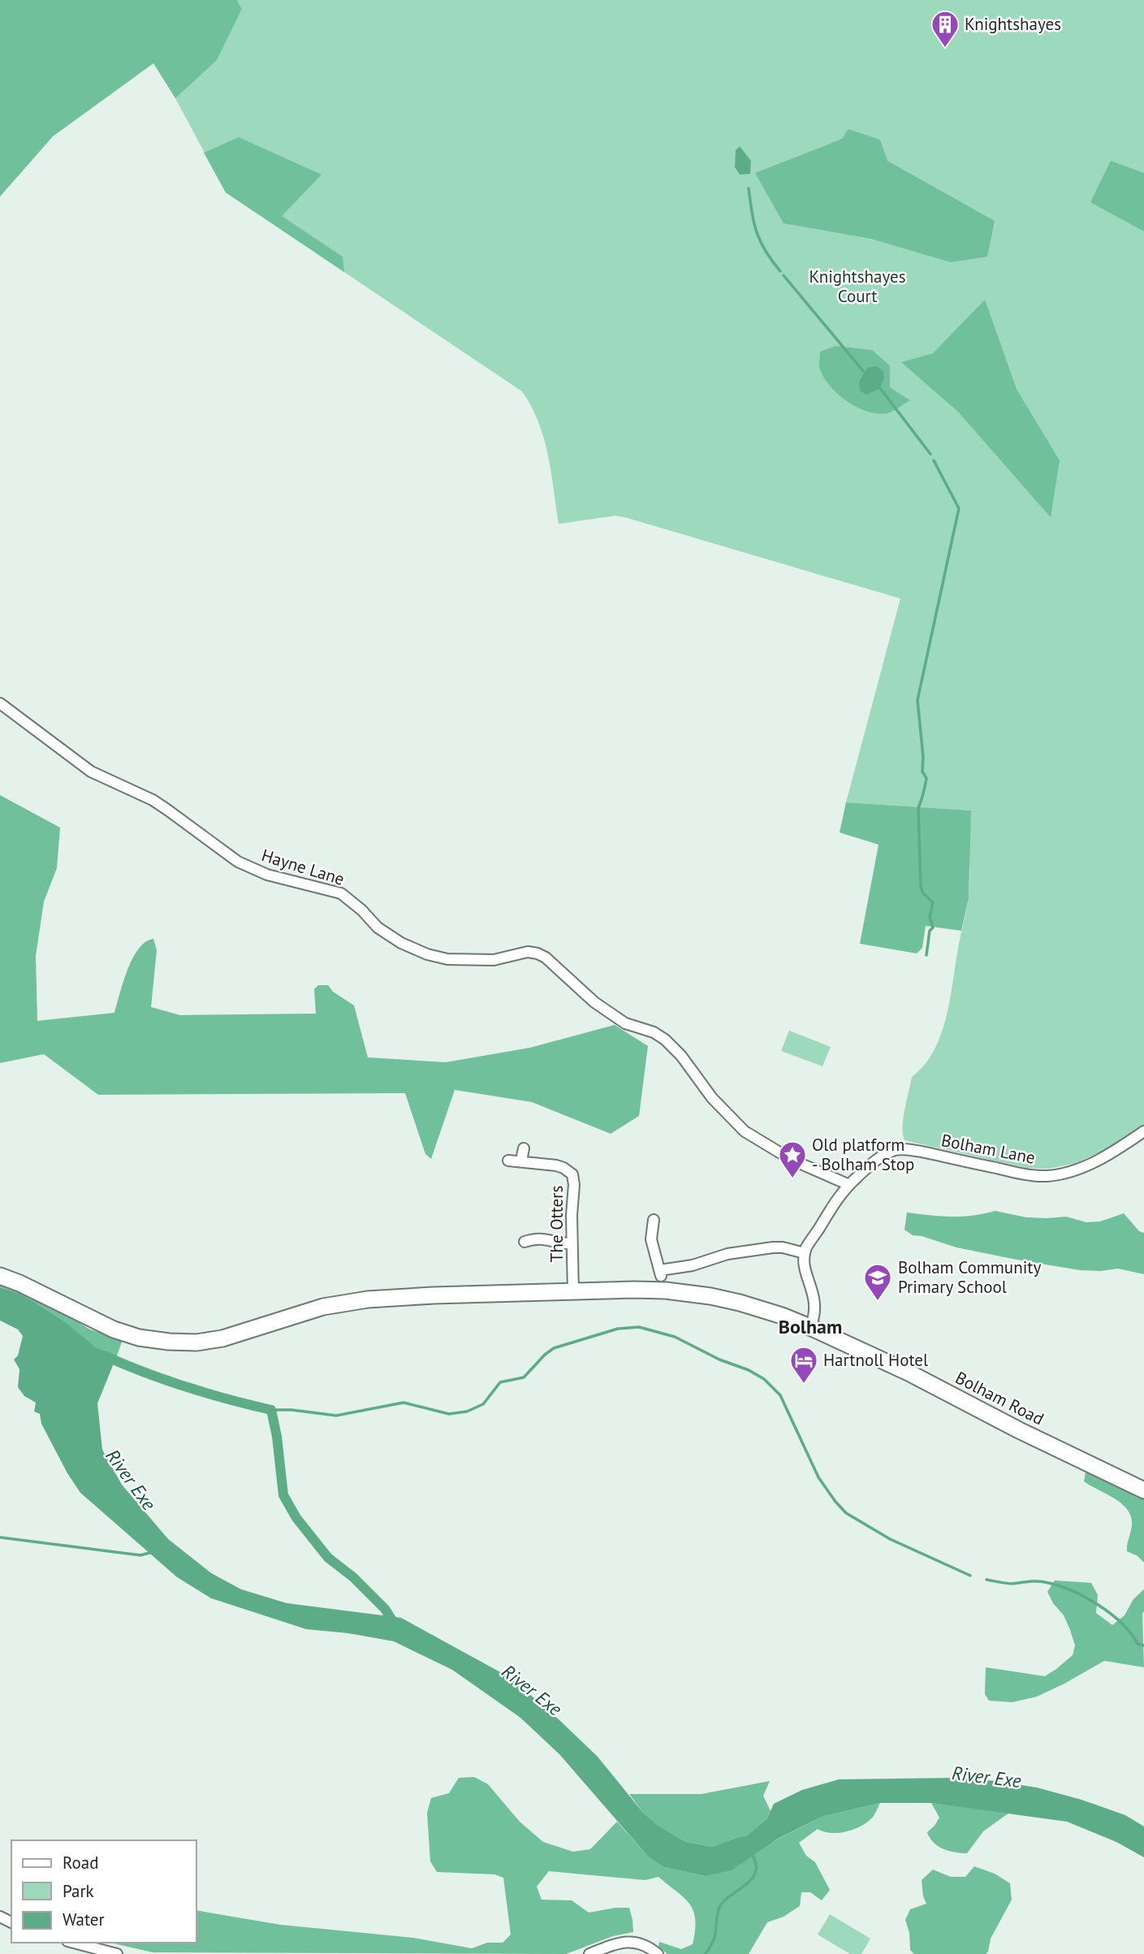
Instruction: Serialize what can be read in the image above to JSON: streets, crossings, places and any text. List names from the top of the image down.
{
  "streets": {
    "main road": ["Bolham Road"],
    "street": ["Hayne Lane", "Bolham Lane", "The Otters"]
  },
  "crossings": [
    ["Hayne Lane", "Bolham Lane"],
    ["The Otters", "Bolham Road"]
  ],
  "districts": ["Bolham"],
  "water": ["River Exe"],
  "parks": ["Knightshayes Court"],
  "places": {
    "building": ["Knightshayes"],
    "place": ["Old platform - Bolham Stop"],
    "school or university": ["Bolham Community Primary School"],
    "hotel": ["Hartnoll Hotel"]
  },
  "legend": ["Road", "Park", "Water"]
}
